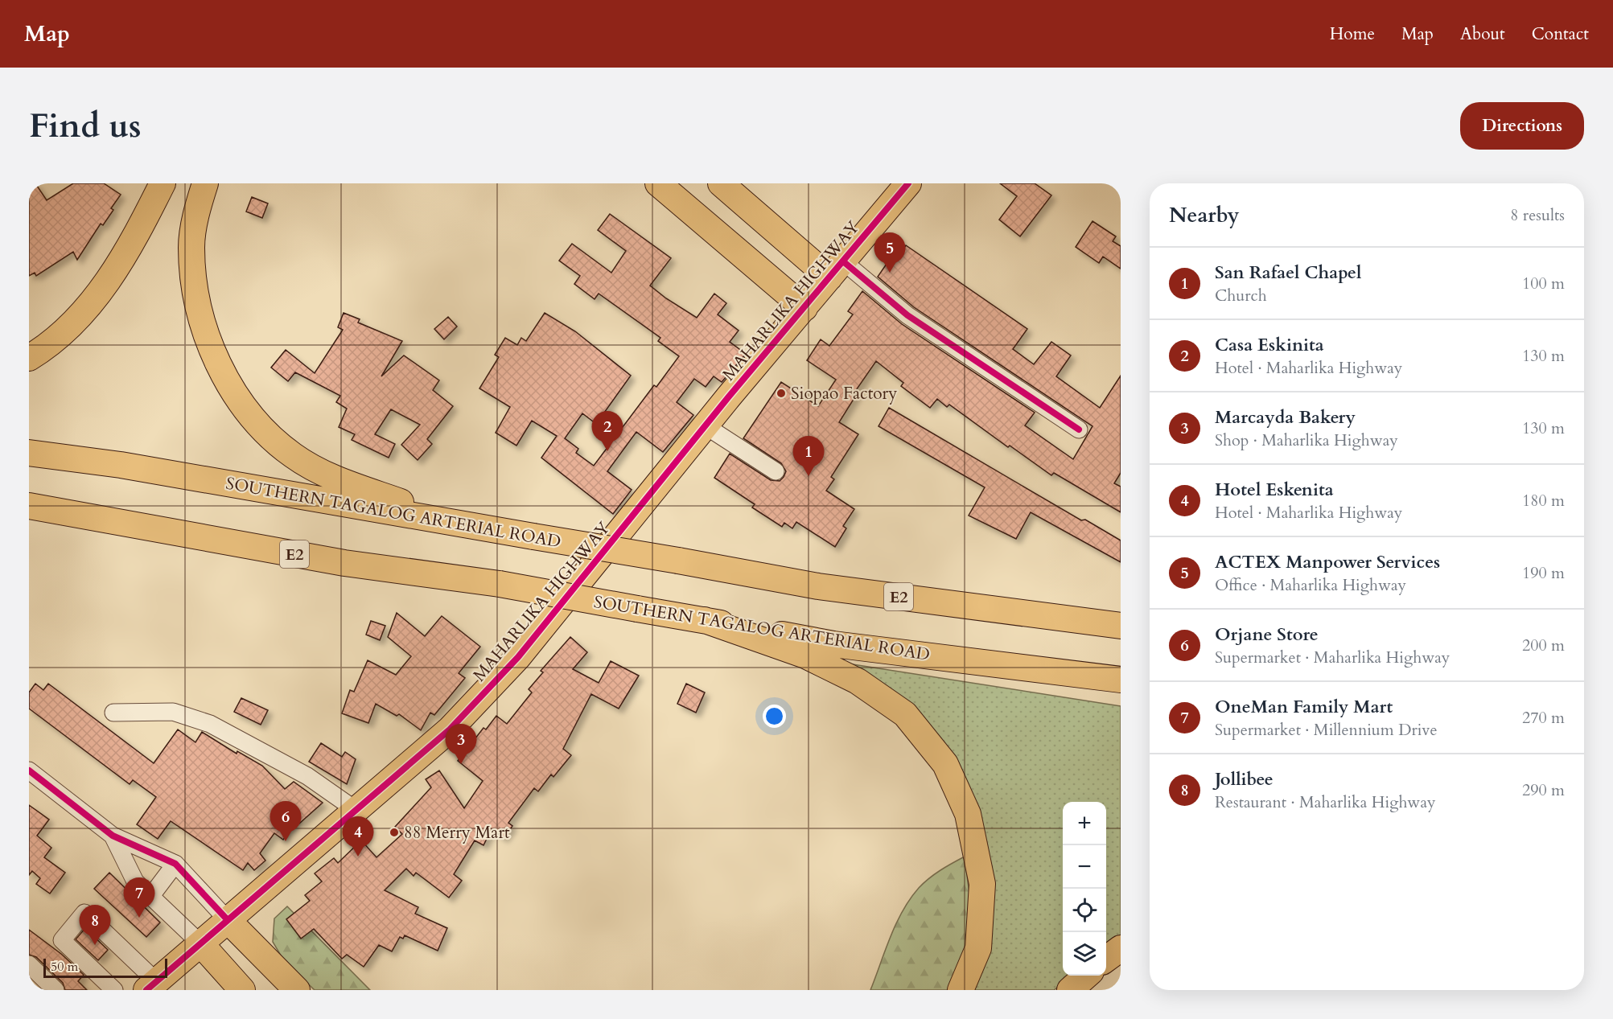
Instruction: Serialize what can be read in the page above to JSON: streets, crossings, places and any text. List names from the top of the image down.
{
  "streets": {
    "highway": ["MAHARLIKA HIGHWAY", "SOUTHERN TAGALOG ARTERIAL ROAD", "E2"]
  },
  "places": ["Siopao Factory", "88 Merry Mart"],
  "scale_bar": "50 m",
  "page": {
    "header": "Map",
    "nav": [
      "Home",
      "Map",
      "About",
      "Contact"
    ],
    "buttons": "Directions",
    "title": "Find us",
    "heading": ["Nearby", "8 results"],
    "pins": [
      "5",
      "2",
      "1",
      "3",
      "6",
      "4",
      "7",
      "8"
    ],
    "list": [
      {
        "mark": "1",
        "name": "San Rafael Chapel",
        "note": "Church",
        "value": "100 m"
      },
      {
        "mark": "2",
        "name": "Casa Eskinita",
        "note": "Hotel · Maharlika Highway",
        "value": "130 m"
      },
      {
        "mark": "3",
        "name": "Marcayda Bakery",
        "note": "Shop · Maharlika Highway",
        "value": "130 m"
      },
      {
        "mark": "4",
        "name": "Hotel Eskenita",
        "note": "Hotel · Maharlika Highway",
        "value": "180 m"
      },
      {
        "mark": "5",
        "name": "ACTEX Manpower Services",
        "note": "Office · Maharlika Highway",
        "value": "190 m"
      },
      {
        "mark": "6",
        "name": "Orjane Store",
        "note": "Supermarket · Maharlika Highway",
        "value": "200 m"
      },
      {
        "mark": "7",
        "name": "OneMan Family Mart",
        "note": "Supermarket · Millennium Drive",
        "value": "270 m"
      },
      {
        "mark": "8",
        "name": "Jollibee",
        "note": "Restaurant · Maharlika Highway",
        "value": "290 m"
      }
    ],
    "map_buttons": ["+", "−"],
    "scale": "50 m"
  }
}
